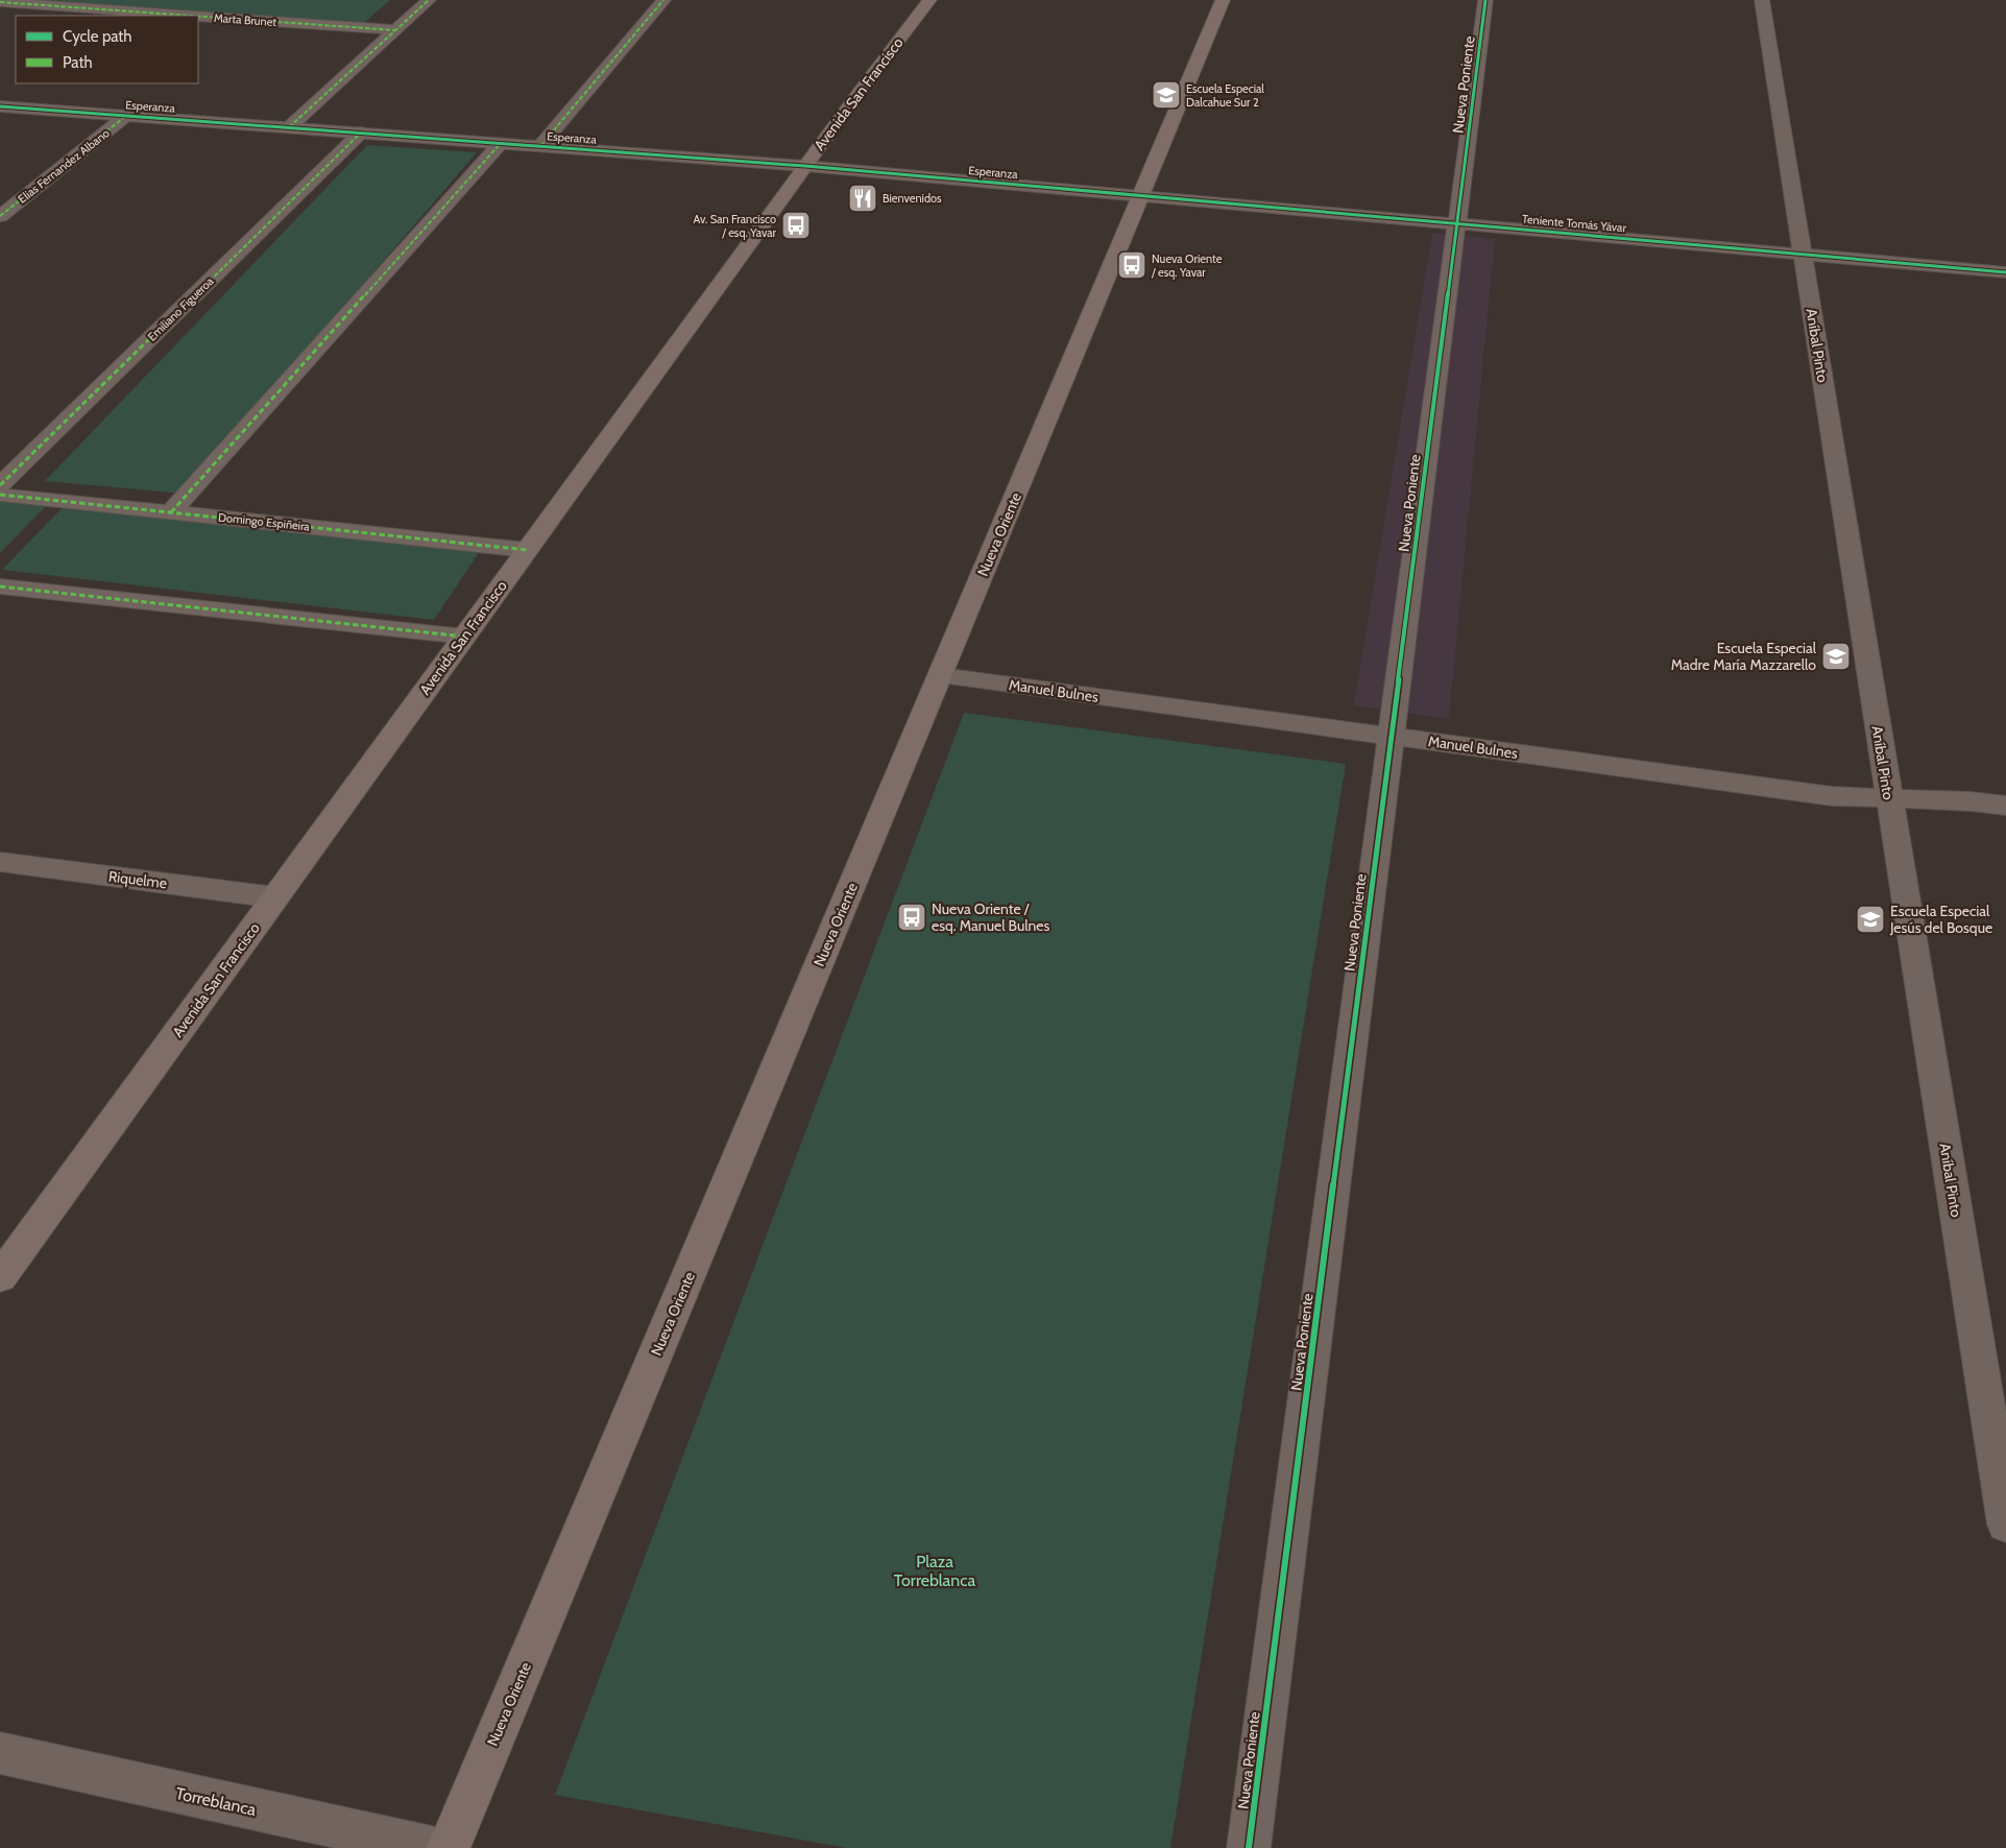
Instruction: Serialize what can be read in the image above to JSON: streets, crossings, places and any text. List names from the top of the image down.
{
  "streets": {
    "main road": ["Avenida San Francisco", "Nueva Oriente"],
    "street": [
      "Marta Brunet",
      "Nueva Poniente",
      "Esperanza",
      "Elias Fernandez Albano",
      "Teniente Tomás Yávar",
      "Emiliano Figueroa",
      "Aníbal Pinto",
      "Domingo Espiñeira",
      "Manuel Bulnes",
      "Riquelme",
      "Torreblanca"
    ]
  },
  "crossings": [
    ["Nueva Poniente", "Teniente Tomás Yávar"],
    ["Nueva Poniente", "Manuel Bulnes"],
    ["Avenida San Francisco", "Esperanza"],
    ["Avenida San Francisco", "Domingo Espiñeira"],
    ["Avenida San Francisco", "Riquelme"],
    ["Esperanza", "Elias Fernandez Albano"],
    ["Esperanza", "Teniente Tomás Yávar"],
    ["Esperanza", "Emiliano Figueroa"],
    ["Esperanza", "Nueva Oriente"],
    ["Teniente Tomás Yávar", "Aníbal Pinto"],
    ["Teniente Tomás Yávar", "Nueva Oriente"],
    ["Aníbal Pinto", "Manuel Bulnes"],
    ["Nueva Oriente", "Manuel Bulnes"]
  ],
  "parks": ["Plaza Torreblanca"],
  "places": {
    "school or university": ["Escuela Especial Dalcahue Sur 2", "Escuela Especial Madre María Mazzarello", "Escuela Especial Jesús del Bosque"],
    "restaurant": ["Bienvenidos"],
    "bus stop": ["Av. San Francisco / esq. Yavar", "Nueva Oriente / esq. Yavar", "Nueva Oriente / esq. Manuel Bulnes"]
  },
  "legend": ["Cycle path", "Path"]
}
